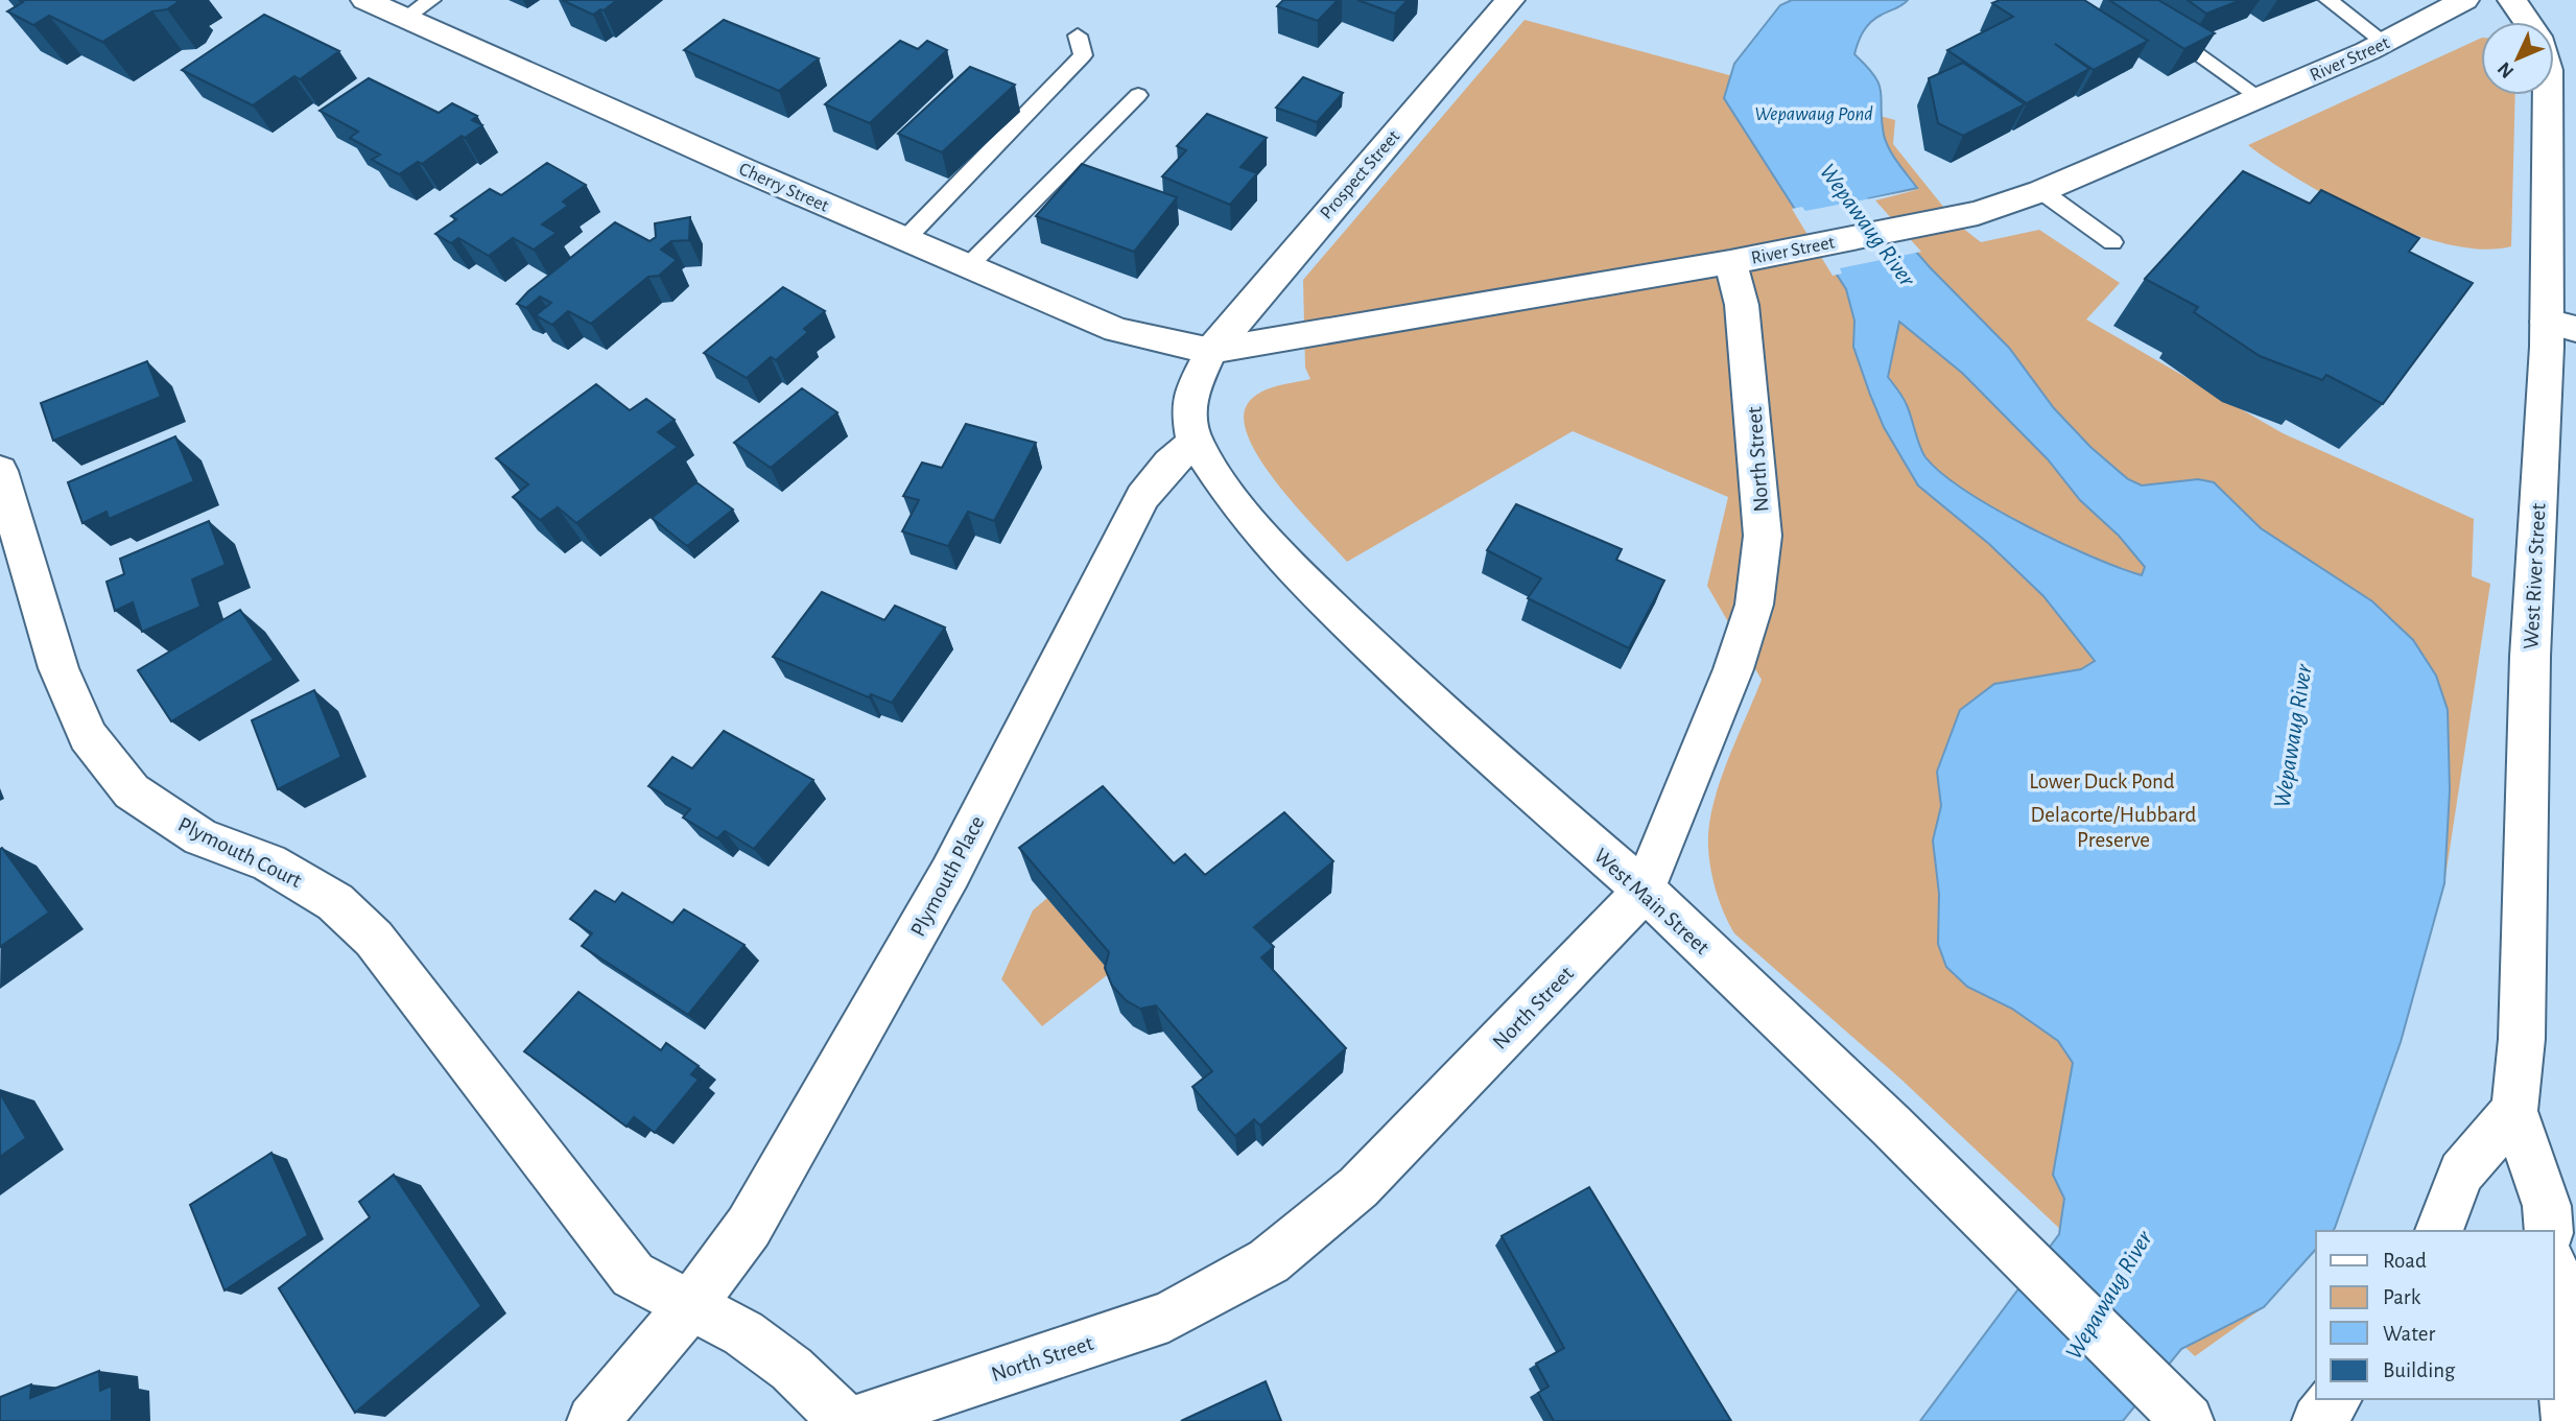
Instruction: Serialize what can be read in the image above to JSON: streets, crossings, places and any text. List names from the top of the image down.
{
  "streets": {
    "main road": [
      "River Street",
      "Prospect Street",
      "Cherry Street",
      "North Street",
      "West River Street",
      "Plymouth Court",
      "Plymouth Place",
      "West Main Street"
    ]
  },
  "crossings": [
    ["River Street", "Prospect Street"],
    ["River Street", "Cherry Street"],
    ["River Street", "North Street"],
    ["River Street", "West Main Street"],
    ["Prospect Street", "Cherry Street"],
    ["Prospect Street", "West Main Street"],
    ["Cherry Street", "West Main Street"],
    ["North Street", "West Main Street"],
    ["Plymouth Court", "Plymouth Place"],
    ["Plymouth Place", "West Main Street"]
  ],
  "water": ["Wepawaug Pond", "Wepawaug River"],
  "parks": ["Lower Duck Pond", "Delacorte/Hubbard Preserve"],
  "legend": [
    "Road",
    "Park",
    "Water",
    "Building"
  ],
  "north": "bottom left"
}
